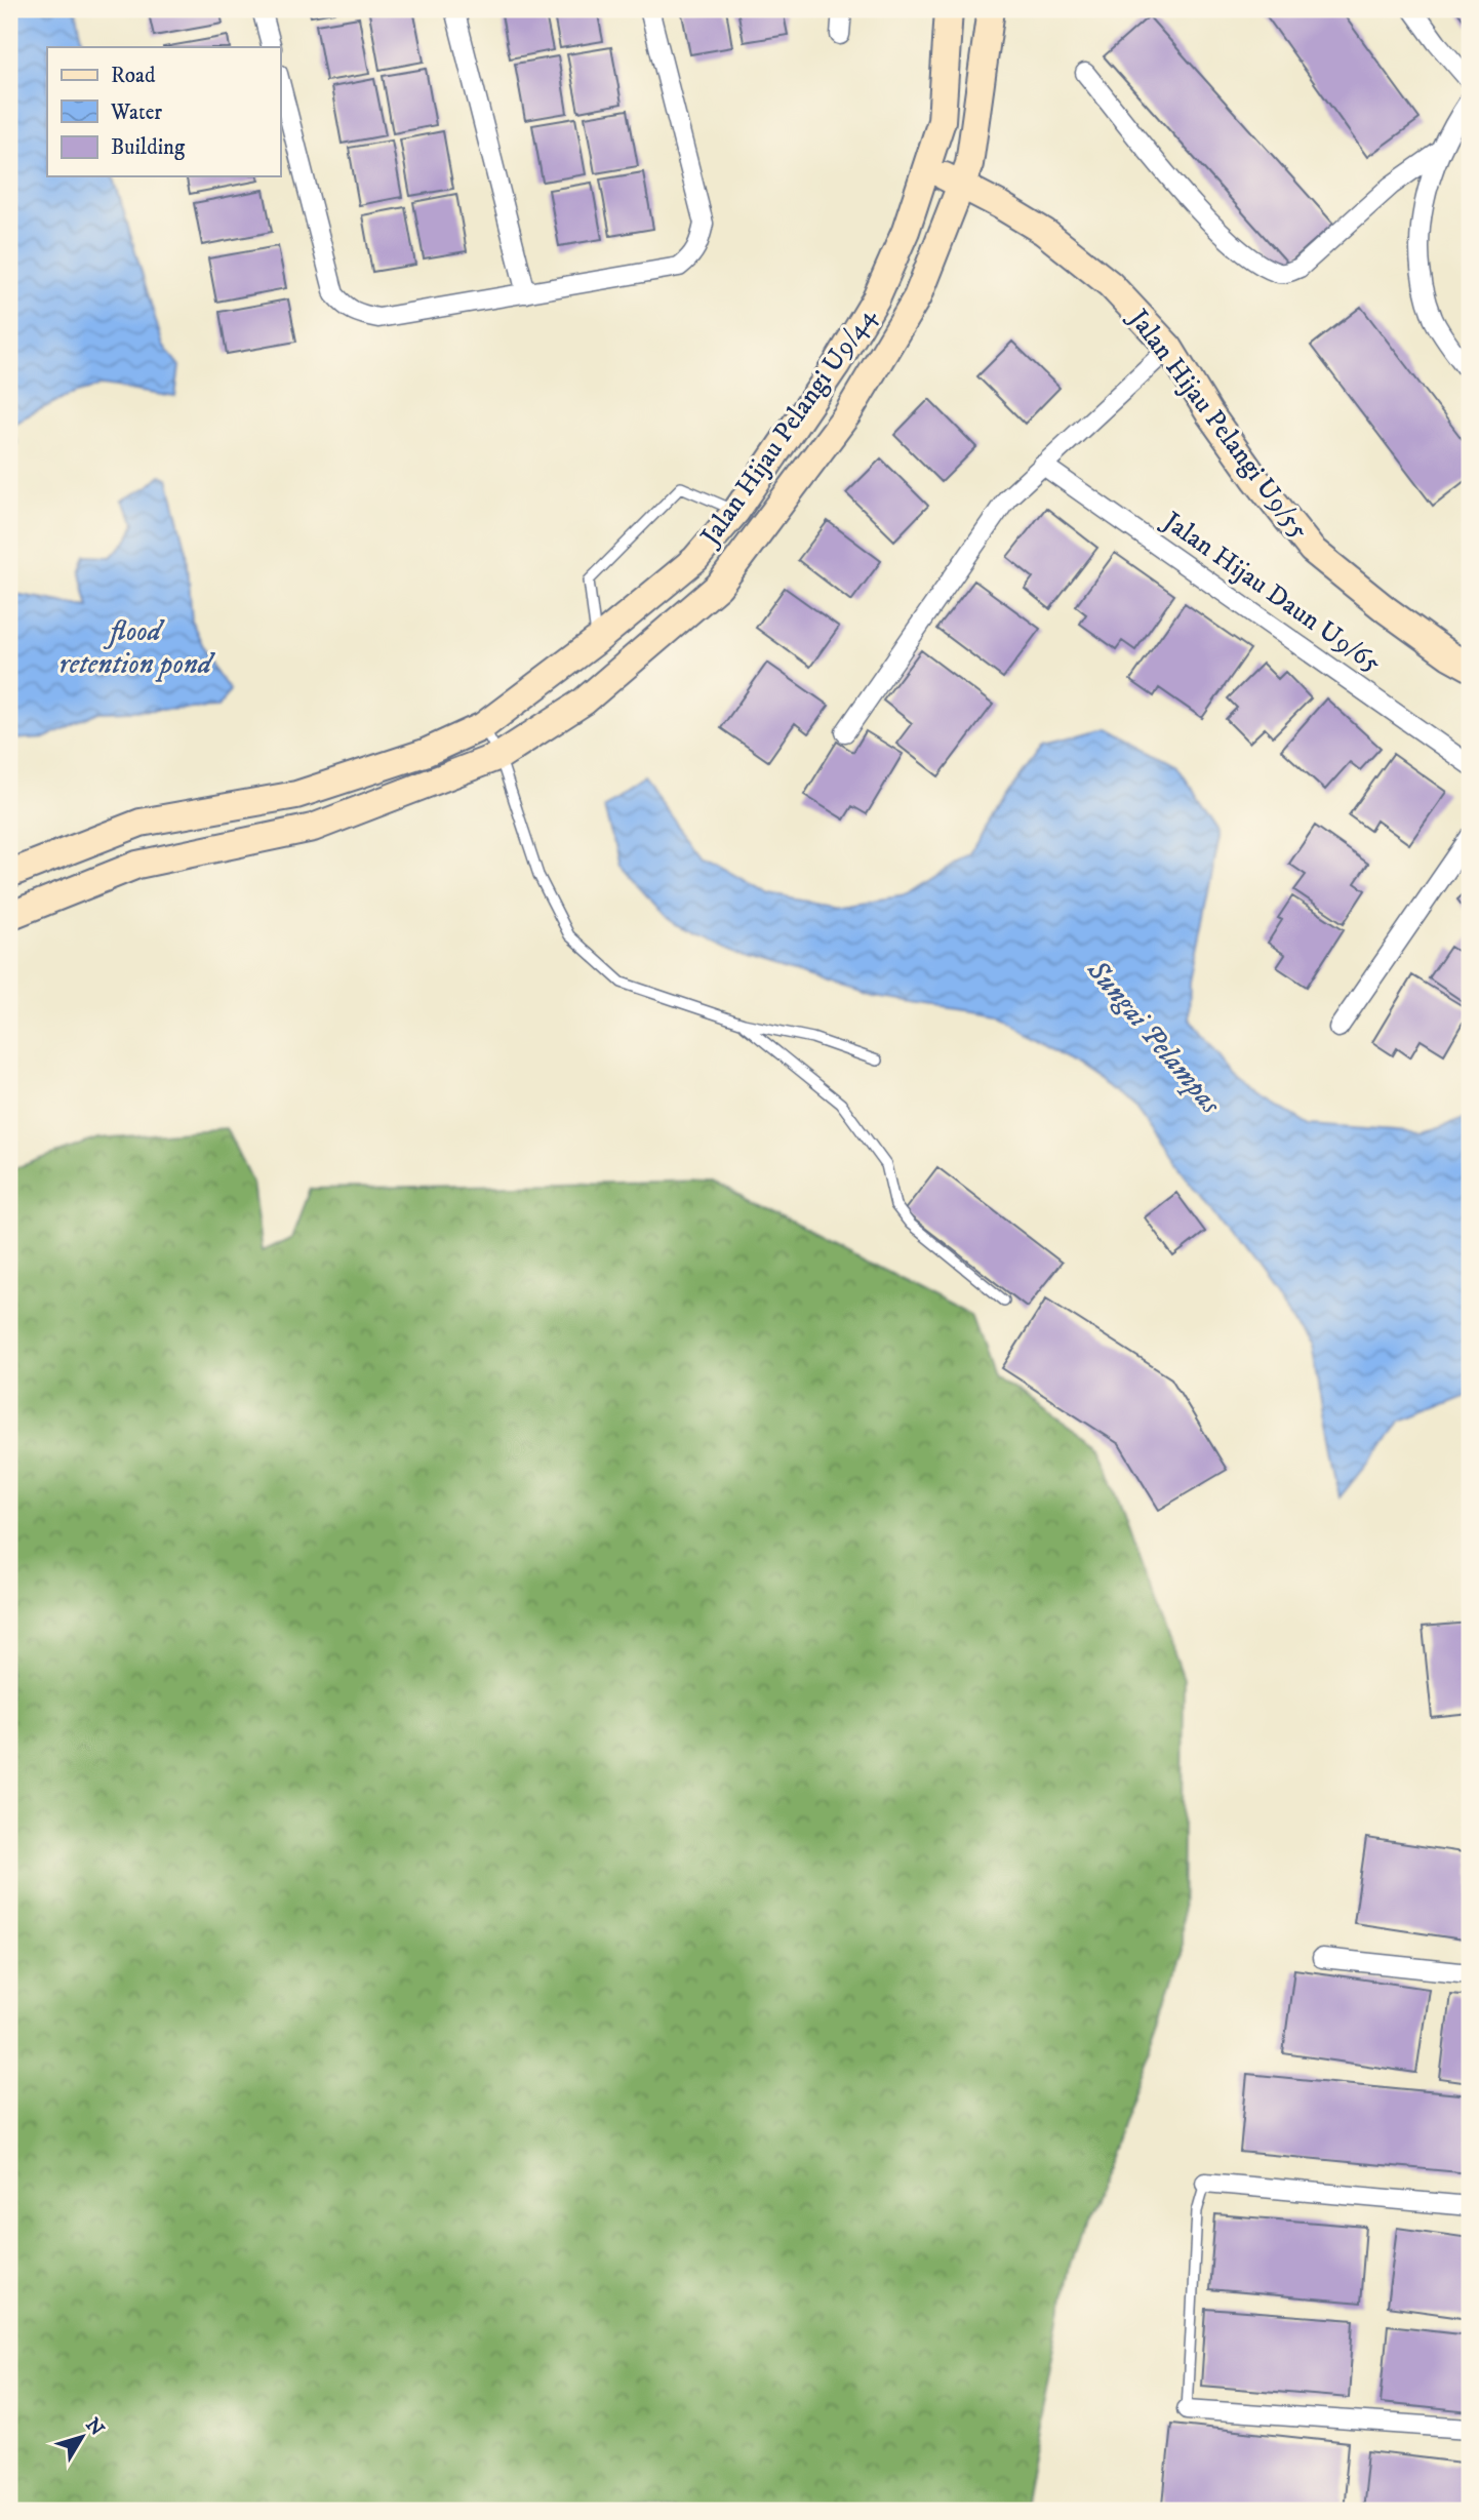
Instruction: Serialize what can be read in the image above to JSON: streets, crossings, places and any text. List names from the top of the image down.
{
  "streets": {
    "street": ["Jalan Hijau Pelangi U9/55", "Jalan Hijau Pelangi U9/44", "Jalan Hijau Daun U9/65"]
  },
  "crossings": [
    ["Jalan Hijau Pelangi U9/55", "Jalan Hijau Pelangi U9/44"]
  ],
  "water": ["flood retention pond", "Sungai Pelampas"],
  "legend": ["Road", "Water", "Building"],
  "north": "top right"
}
